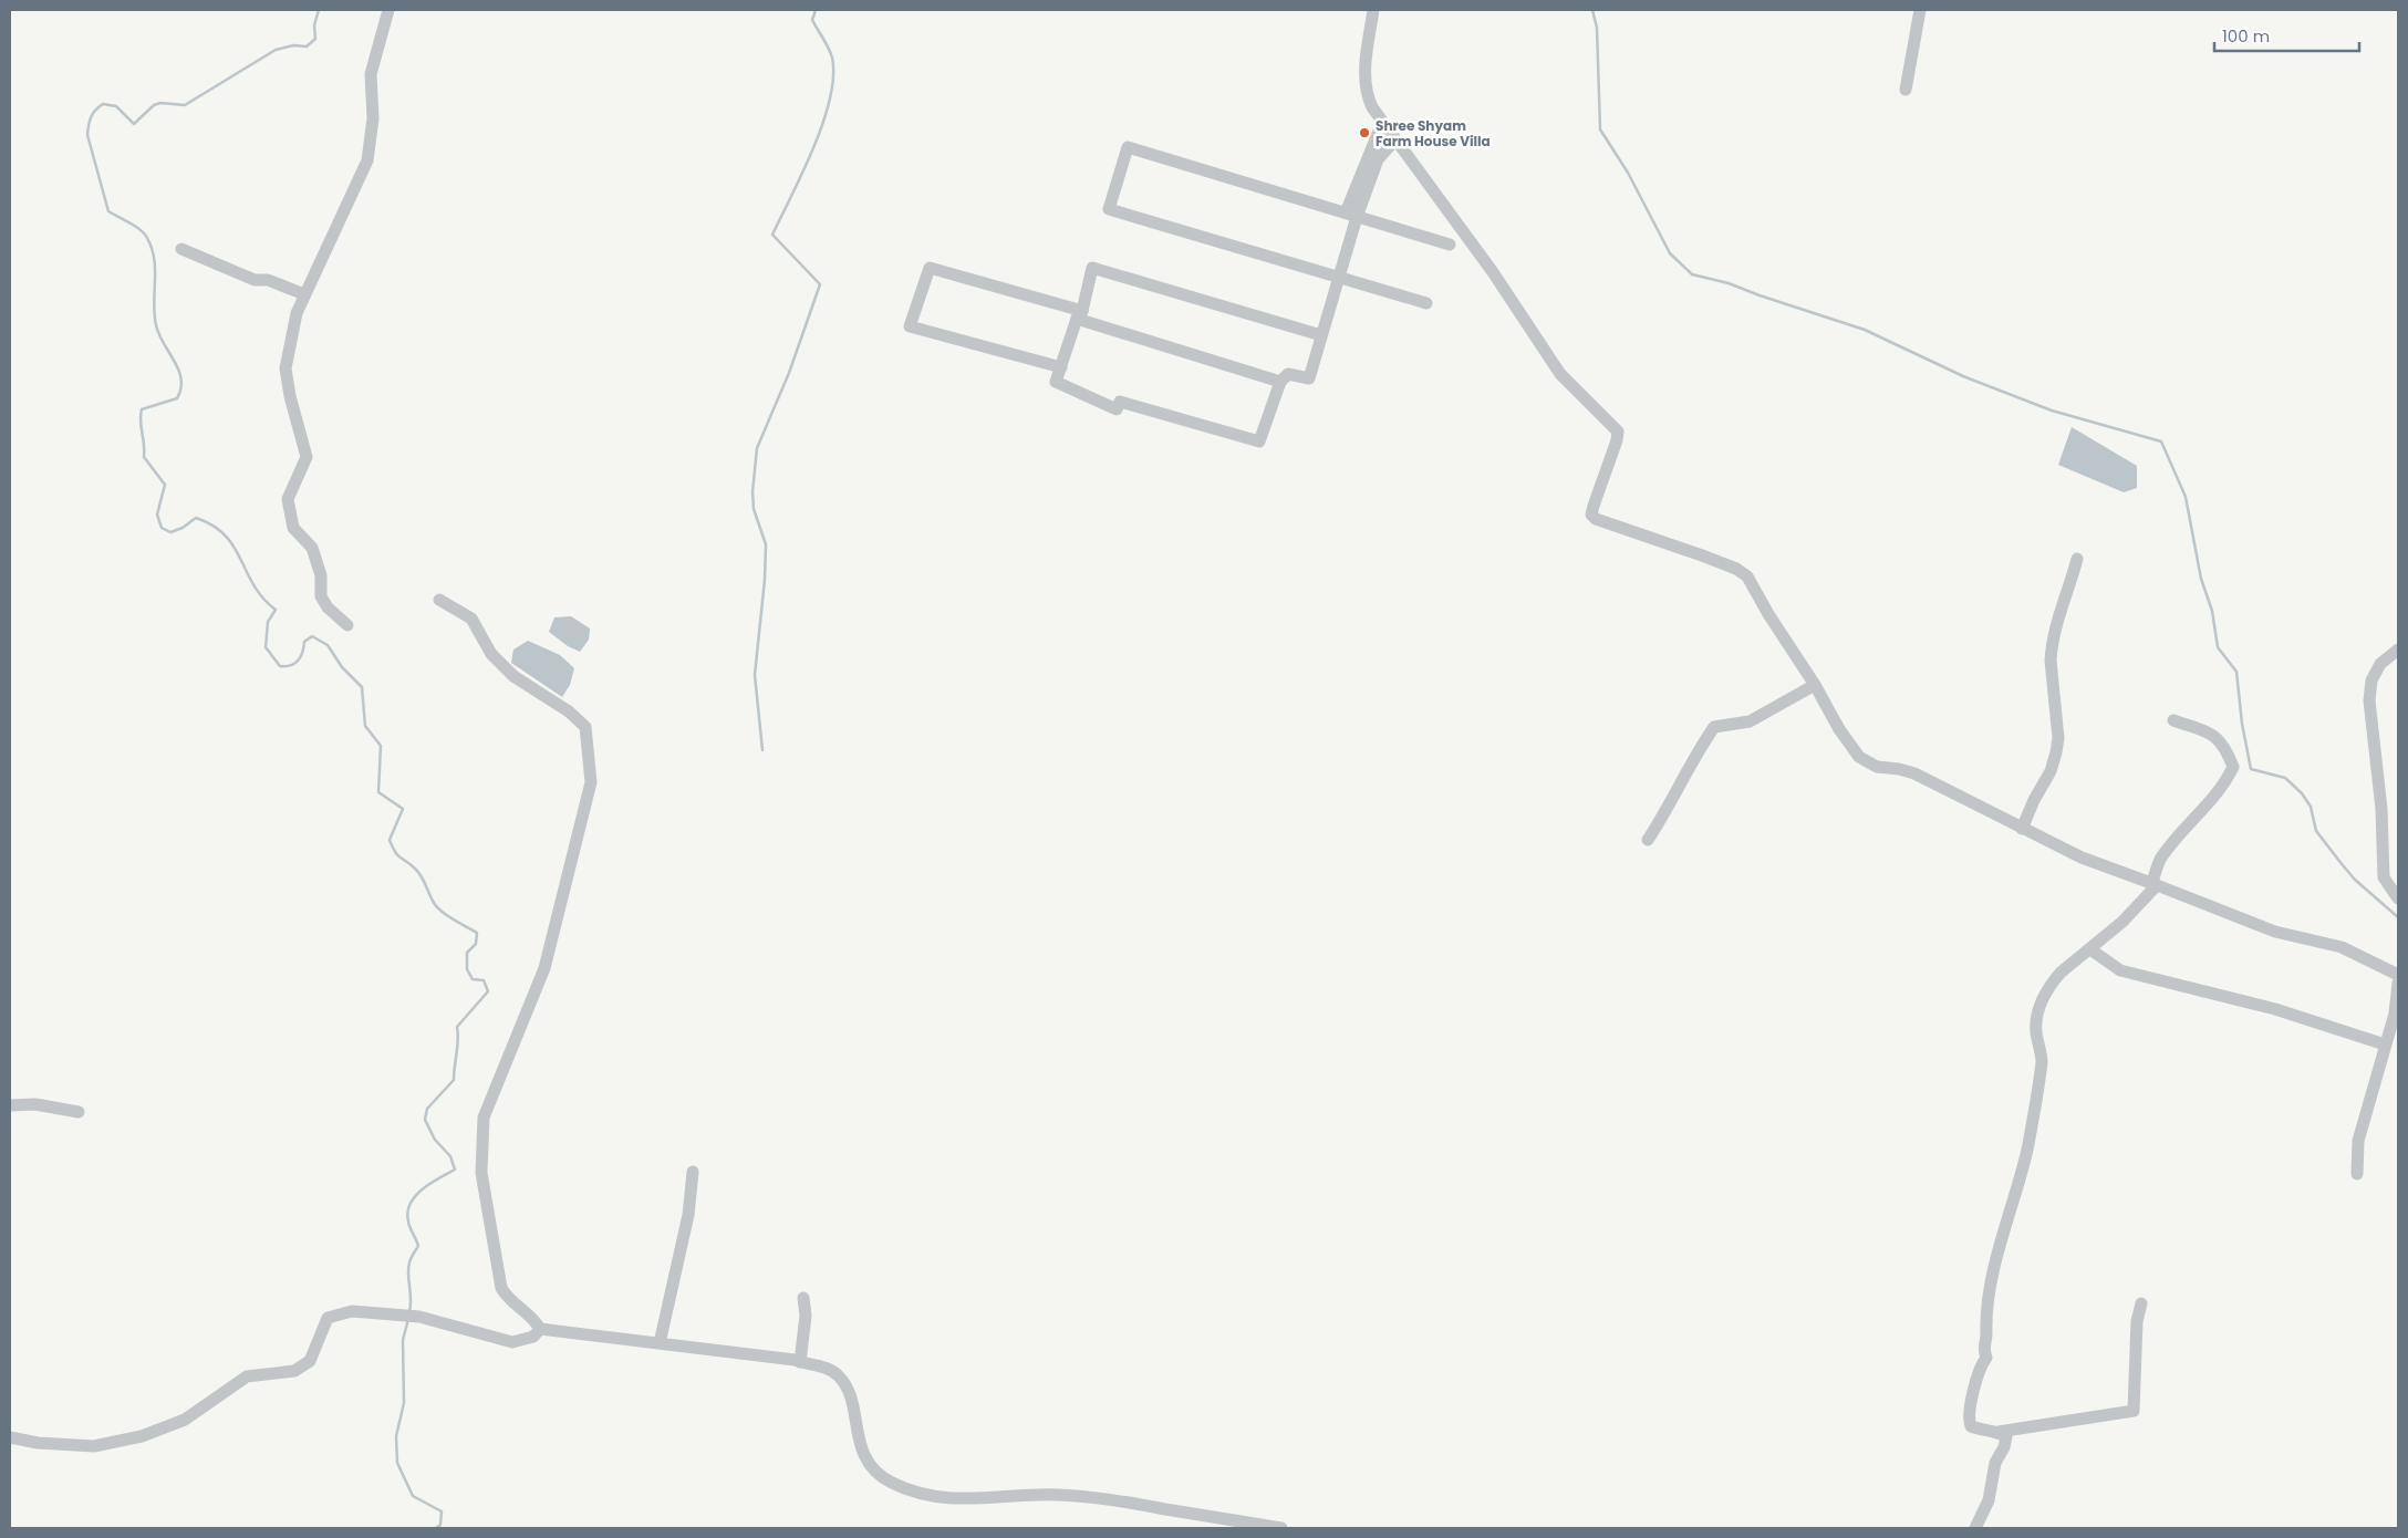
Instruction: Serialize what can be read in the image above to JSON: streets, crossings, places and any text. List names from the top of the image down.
{
  "places": ["Shree Shyam Farm House Villa"],
  "scale_bar": "100 m"
}
